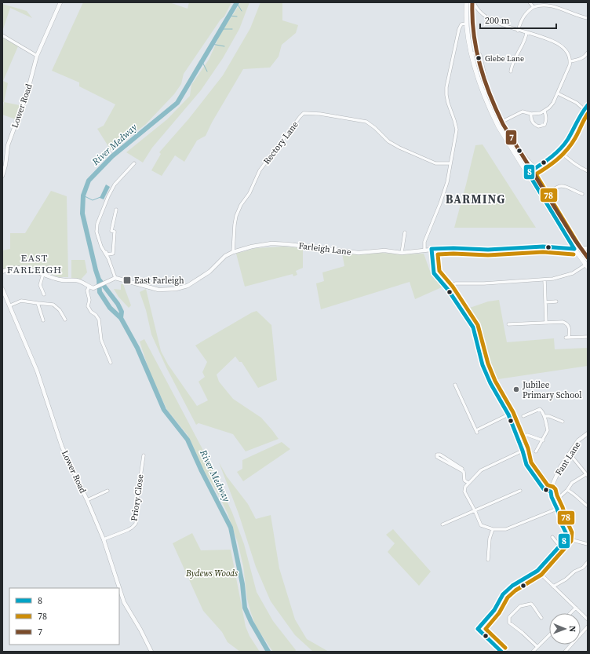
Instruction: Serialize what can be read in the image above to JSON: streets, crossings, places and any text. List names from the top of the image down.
{
  "streets": {
    "street": [
      "Lower Road",
      "Rectory Lane",
      "Farleigh Lane",
      "Fant Lane",
      "Priory Close"
    ]
  },
  "crossings": [
    ["Lower Road", "Priory Close"],
    ["Rectory Lane", "Farleigh Lane"]
  ],
  "districts": ["BARMING", "EAST FARLEIGH"],
  "water": ["River Medway"],
  "parks": ["Bydews Woods"],
  "places": {
    "other": ["Glebe Lane", "Jubilee Primary School"],
    "transit": ["East Farleigh"]
  },
  "lines": ["transit line 7", "transit line 8", "transit line 78"],
  "legend": ["8", "78", "7"],
  "scale_bar": "200 m",
  "north": "right"
}
